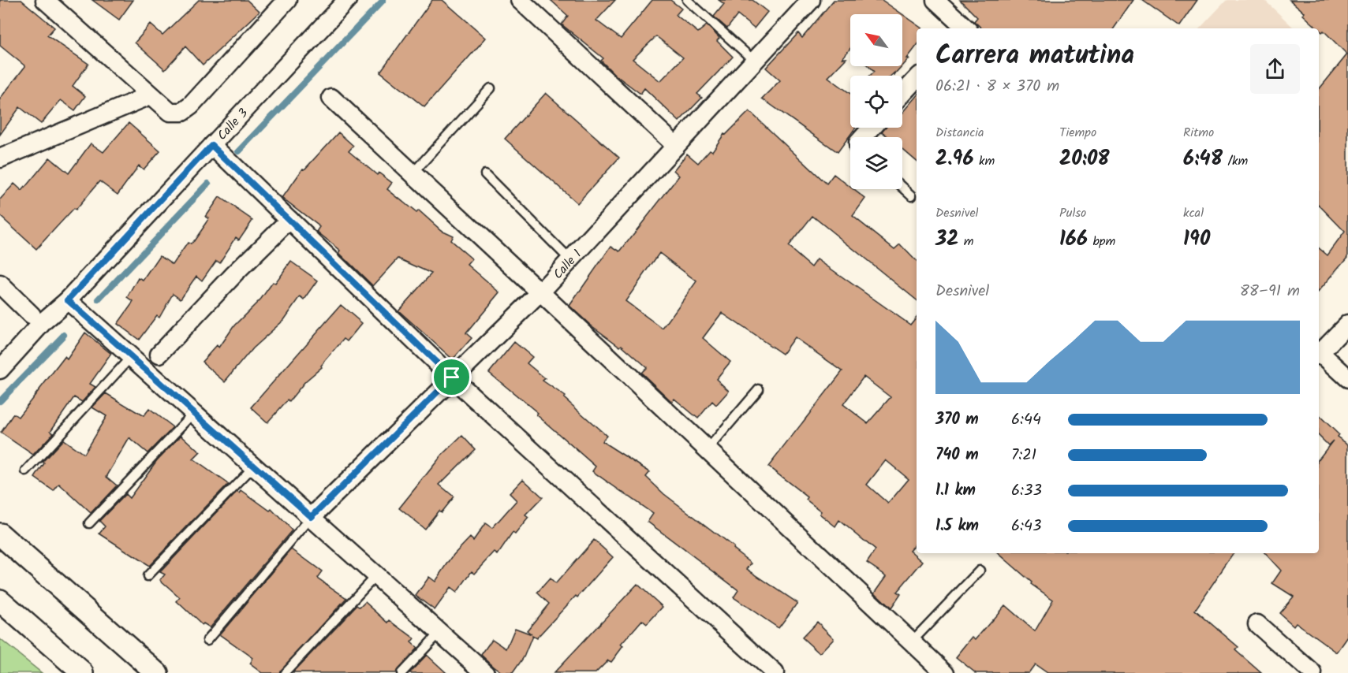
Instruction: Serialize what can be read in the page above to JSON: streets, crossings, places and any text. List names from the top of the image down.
{
  "streets": {
    "street": ["Calle 3", "Calle 1"]
  },
  "north": "top left",
  "page": {
    "heading": ["Carrera matutina", "06:21 · 8 × 370 m"],
    "stats": [
      ["Distancia", "2.96 km"],
      ["Tiempo", "20:08"],
      ["Ritmo", "6:48 /km"],
      ["Desnivel", "32 m"],
      ["Pulso", "166 bpm"],
      ["kcal", "190"]
    ],
    "chart": ["Desnivel", "88–91 m"],
    "list": [
      {
        "name": "370 m",
        "note": "6:44"
      },
      {
        "name": "740 m",
        "note": "7:21"
      },
      {
        "name": "1.1 km",
        "note": "6:33"
      },
      {
        "name": "1.5 km",
        "note": "6:43"
      }
    ]
  }
}
